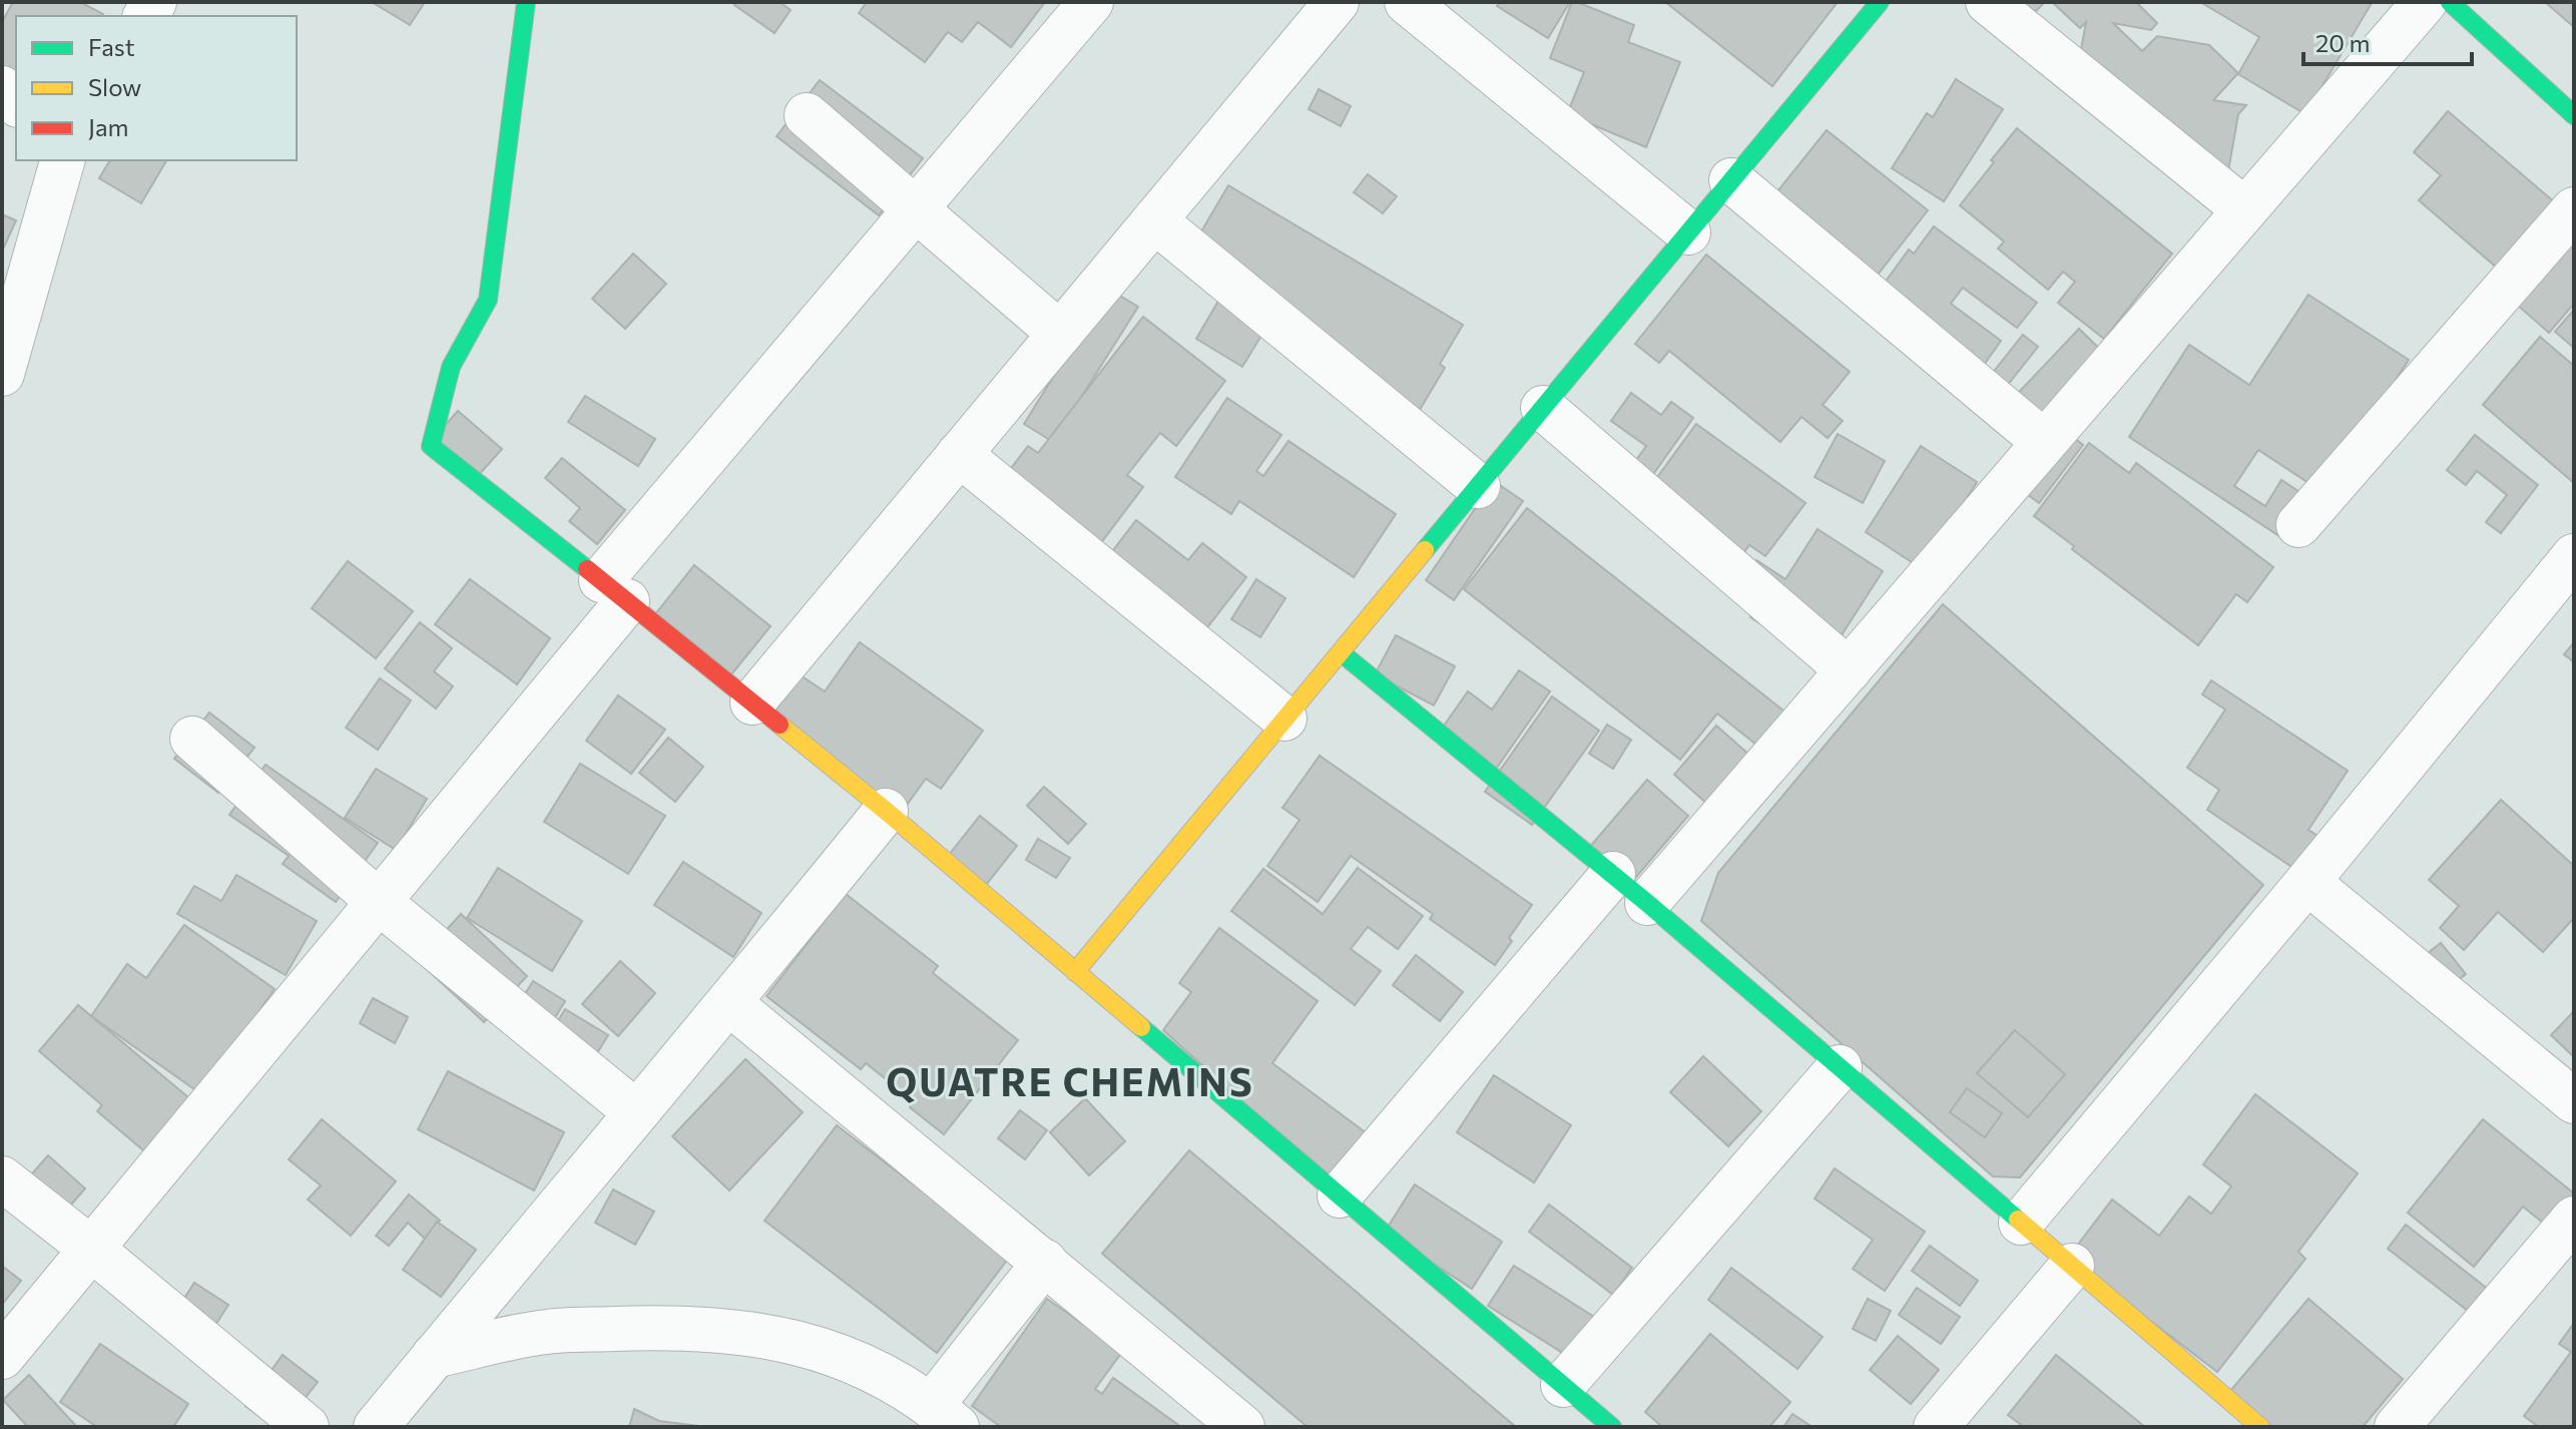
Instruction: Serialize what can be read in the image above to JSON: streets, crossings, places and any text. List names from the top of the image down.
{
  "districts": ["QUATRE CHEMINS"],
  "legend": ["Fast", "Slow", "Jam"],
  "scale_bar": "20 m"
}
